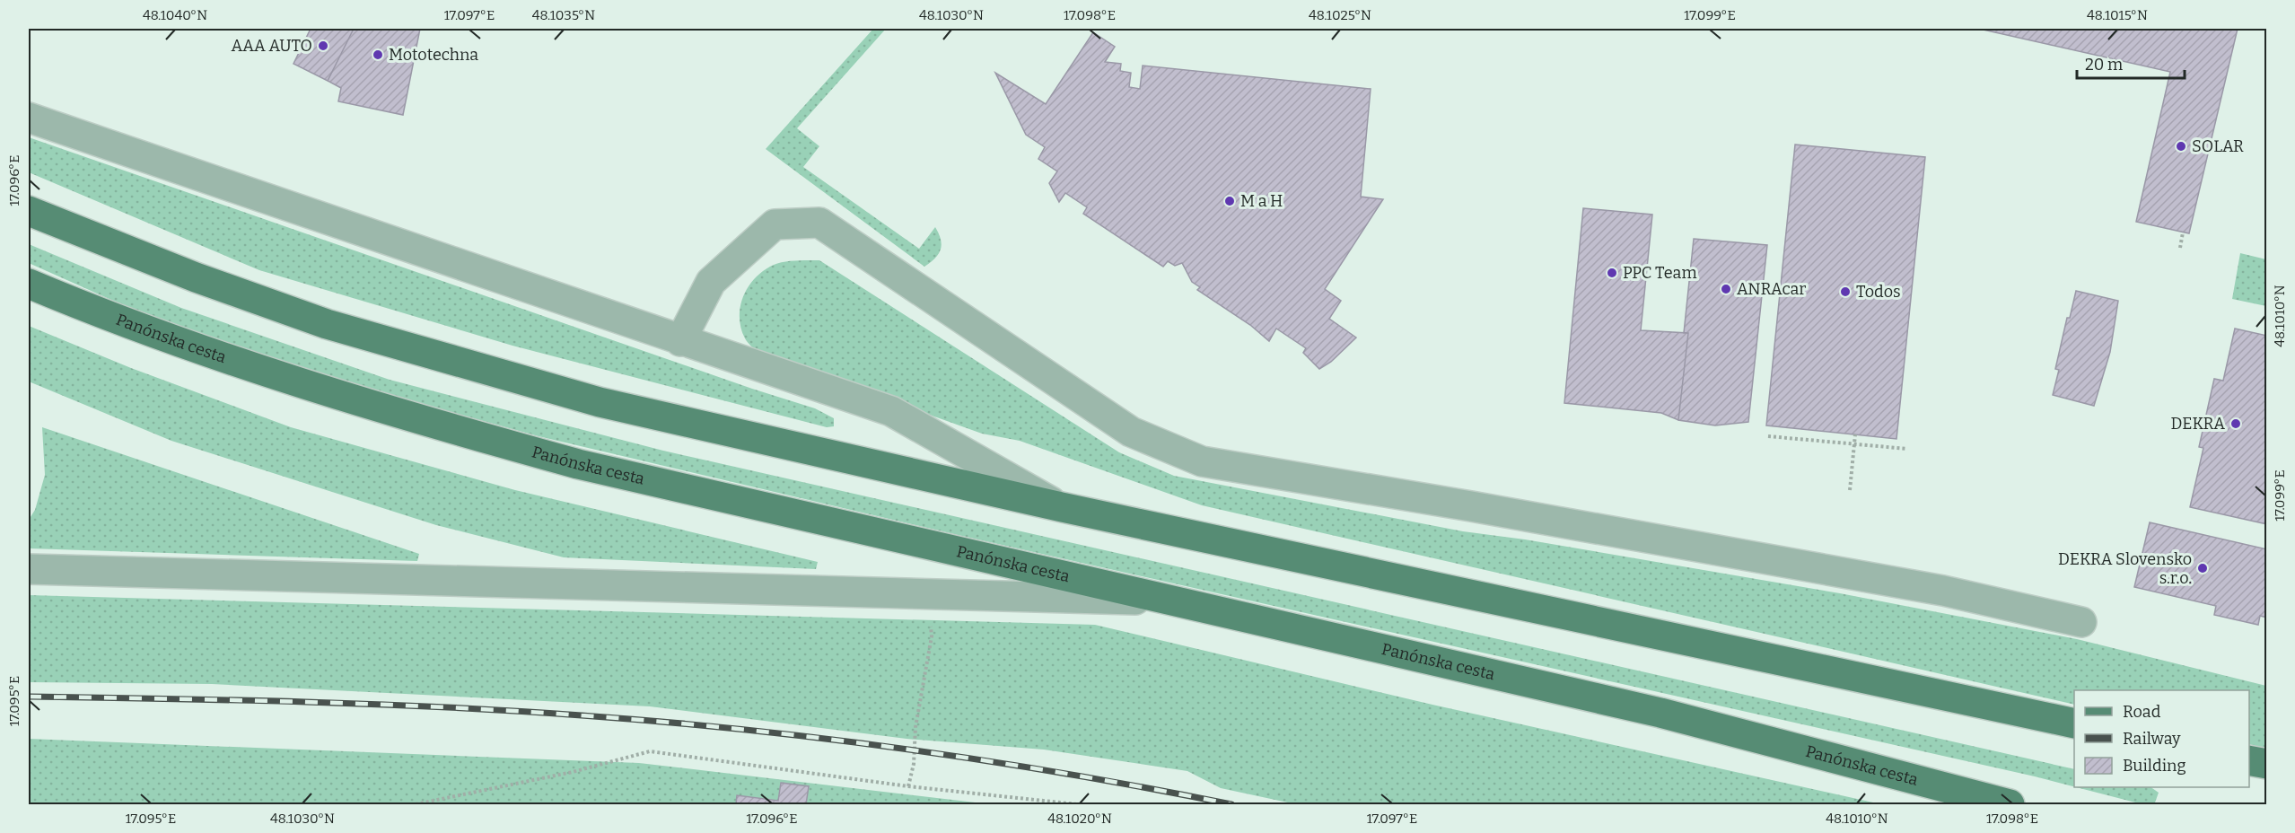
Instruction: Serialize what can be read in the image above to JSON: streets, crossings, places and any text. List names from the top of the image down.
{
  "streets": {
    "main road": ["Panónska cesta"]
  },
  "places": [
    "AAA AUTO",
    "Mototechna",
    "SOLAR",
    "M a H",
    "PPC Team",
    "ANRAcar",
    "Todos",
    "DEKRA",
    "DEKRA Slovensko s.r.o."
  ],
  "legend": ["Road", "Railway", "Building"],
  "scale_bar": "20 m",
  "coordinates": [
    "48.1040°N",
    "17.097°E",
    "48.1035°N",
    "48.1030°N",
    "17.098°E",
    "48.1025°N",
    "17.099°E",
    "48.1015°N",
    "17.096°E",
    "48.1010°N",
    "17.095°E",
    "48.1020°N"
  ]
}
